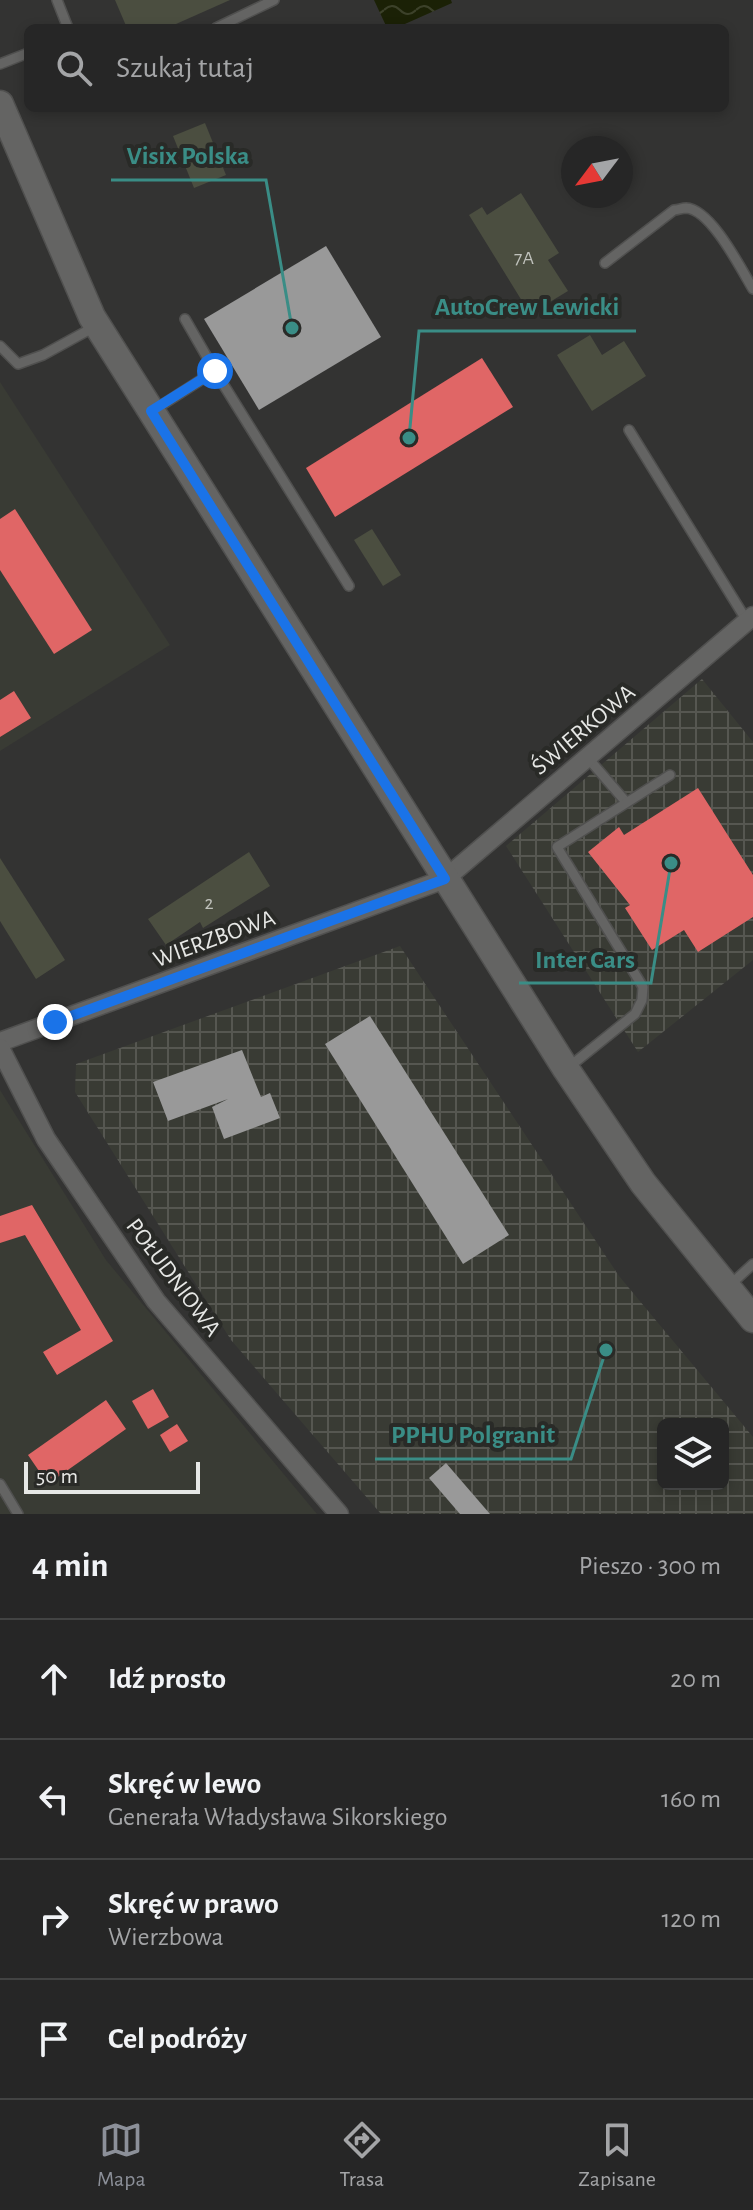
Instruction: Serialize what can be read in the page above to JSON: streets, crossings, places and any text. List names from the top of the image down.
{
  "streets": {
    "street": ["ŚWIERKOWA", "WIERZBOWA", "POŁUDNIOWA"]
  },
  "crossings": [
    ["ŚWIERKOWA", "WIERZBOWA"]
  ],
  "places": [
    "Visix Polska",
    "AutoCrew Lewicki",
    "Inter Cars",
    "PPHU Polgranit"
  ],
  "house_numbers": ["7A", "2"],
  "scale_bar": "50 m",
  "north": "bottom left",
  "page": {
    "search": "Szukaj tutaj",
    "scale": "50 m",
    "heading": ["4 min", "Pieszo · 300 m"],
    "list": [
      ["Idź prosto", "20 m"],
      ["Skręć w lewo", "Generała Władysława Sikorskiego", "160 m"],
      ["Skręć w prawo", "Wierzbowa", "120 m"],
      "Cel podróży"
    ],
    "nav": ["Mapa", "Trasa", "Zapisane"]
  }
}
